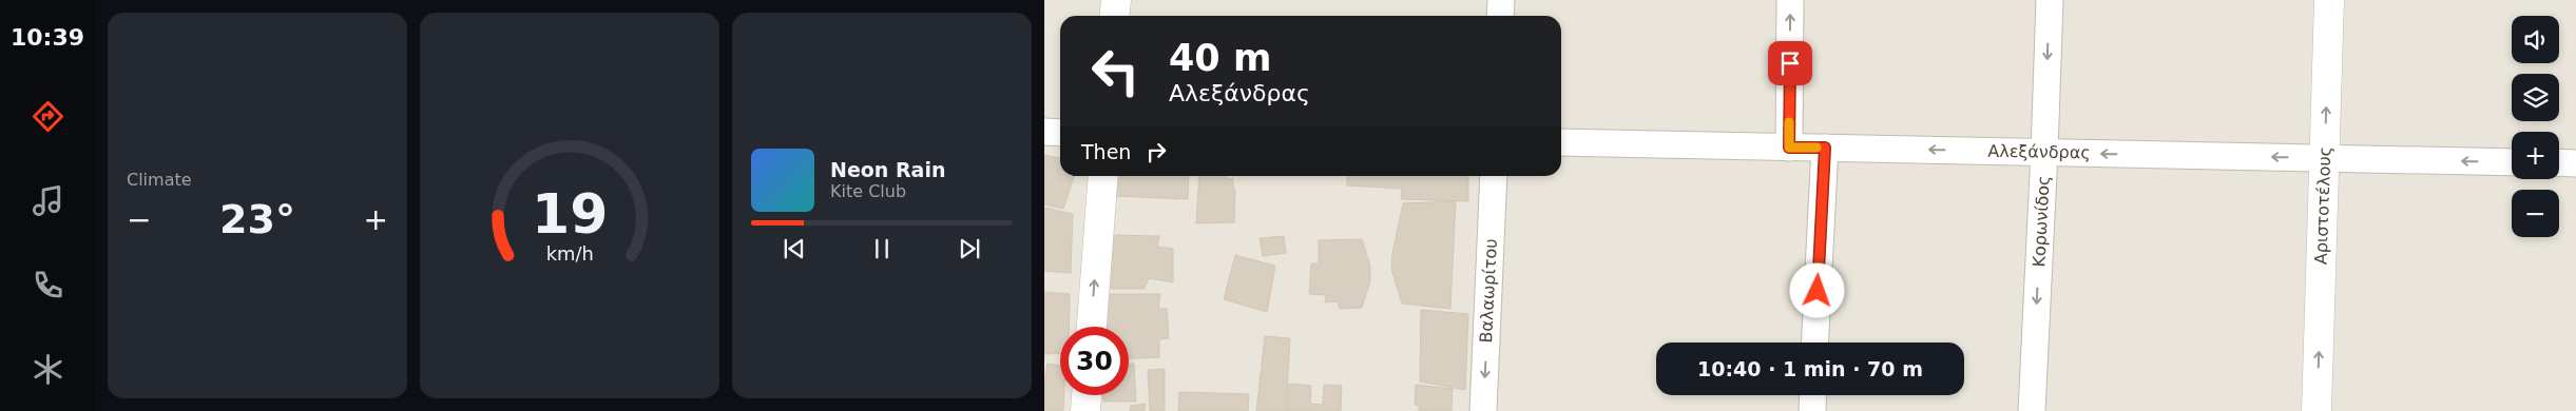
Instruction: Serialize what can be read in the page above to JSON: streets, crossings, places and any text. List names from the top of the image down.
{
  "streets": {
    "street": [
      "Αλεξάνδρας",
      "Αριστοτέλους",
      "Κορωνίδος",
      "Βαλαωρίτου"
    ]
  },
  "crossings": [
    ["Αλεξάνδρας", "Αριστοτέλους"],
    ["Αλεξάνδρας", "Κορωνίδος"]
  ],
  "one_way": ["Αλεξάνδρας", "Αριστοτέλους", "Βαλαωρίτου"],
  "page": {
    "tabs": "10:39",
    "tile": "Climate",
    "map_buttons": ["+", "−"],
    "turn": ["40 m", "Αλεξάνδρας"],
    "then": "Then",
    "song": ["Neon Rain", "Kite Club"],
    "heat": ["−", "23°", "+"],
    "limit": "30",
    "trip": "10:40 · 1 min · 70 m",
    "gauge": ["19", "km/h"]
  }
}
